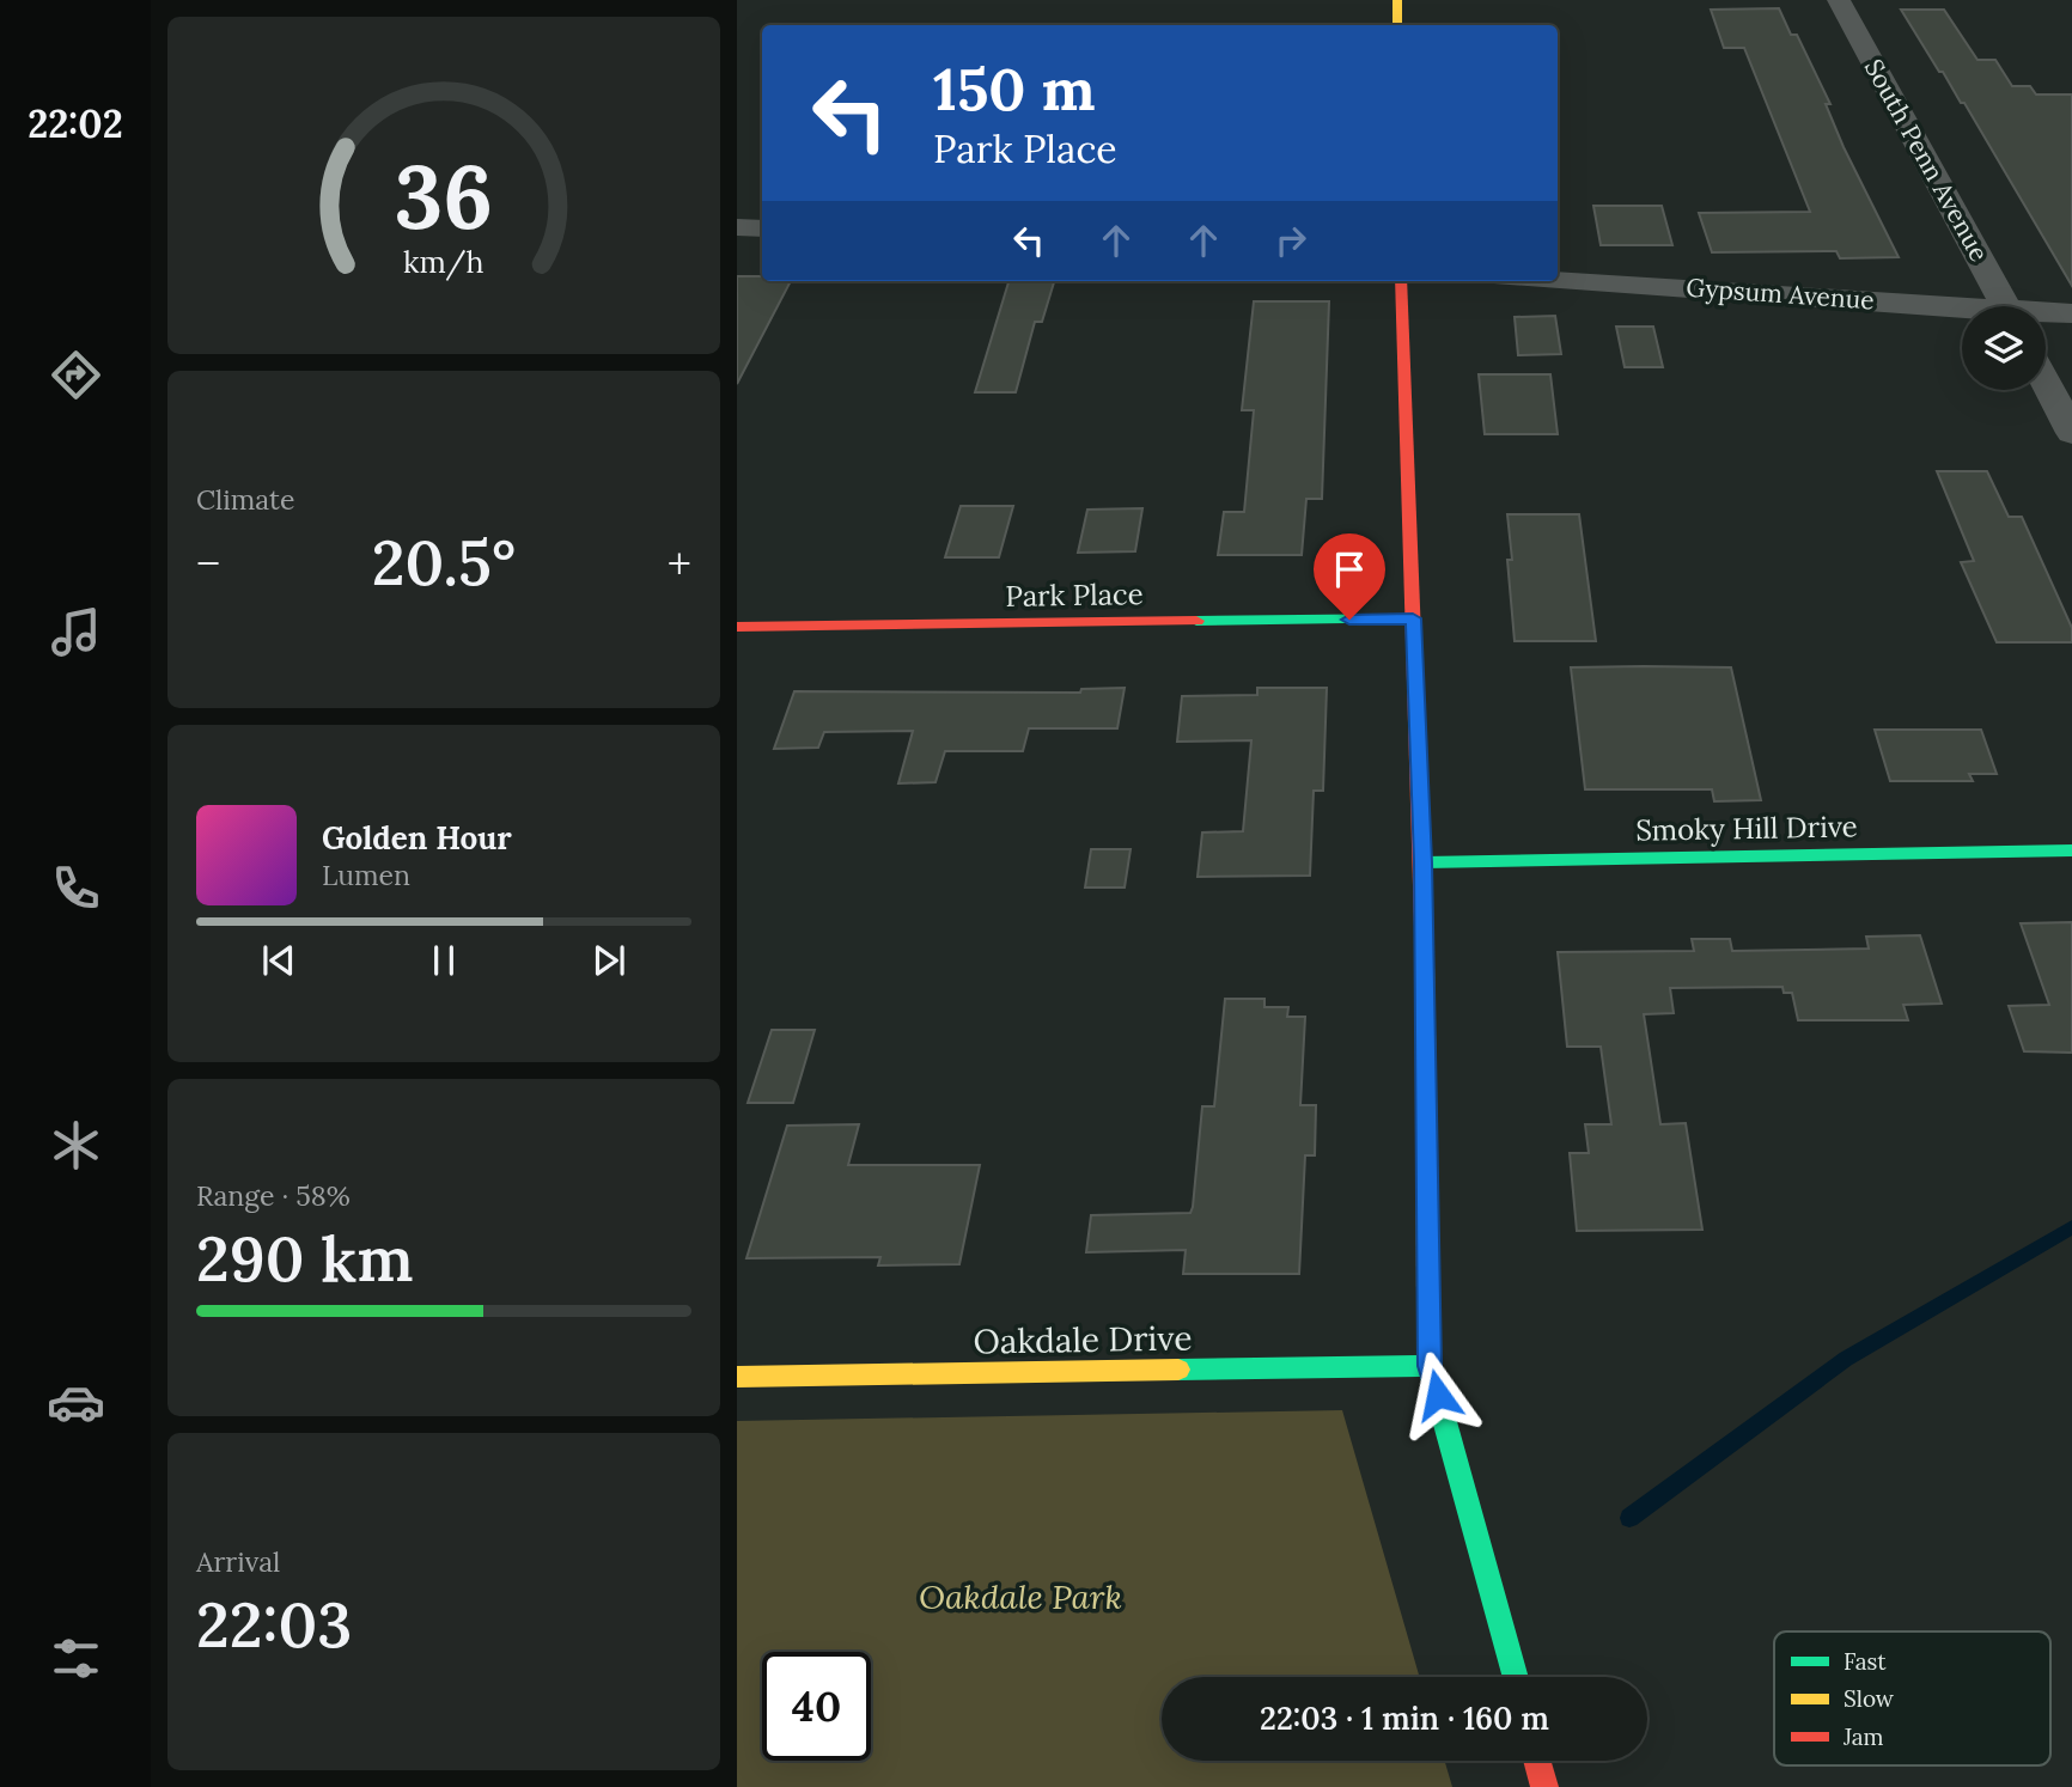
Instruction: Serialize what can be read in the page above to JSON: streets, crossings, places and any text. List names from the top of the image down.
{
  "streets": {
    "street": [
      "South Penn Avenue",
      "Gypsum Avenue",
      "Park Place",
      "Smoky Hill Drive",
      "Oakdale Drive"
    ]
  },
  "parks": ["Oakdale Park"],
  "legend": ["Fast", "Slow", "Jam"],
  "page": {
    "tabs": "22:02",
    "turn": ["150 m", "Park Place"],
    "tile": [
      "Climate",
      ["Range · 58%", "290 km"],
      ["Arrival", "22:03"]
    ],
    "heat": ["−", "20.5°", "+"],
    "song": ["Golden Hour", "Lumen"],
    "limit": "40",
    "trip": "22:03 · 1 min · 160 m",
    "gauge": ["36", "km/h"]
  }
}
